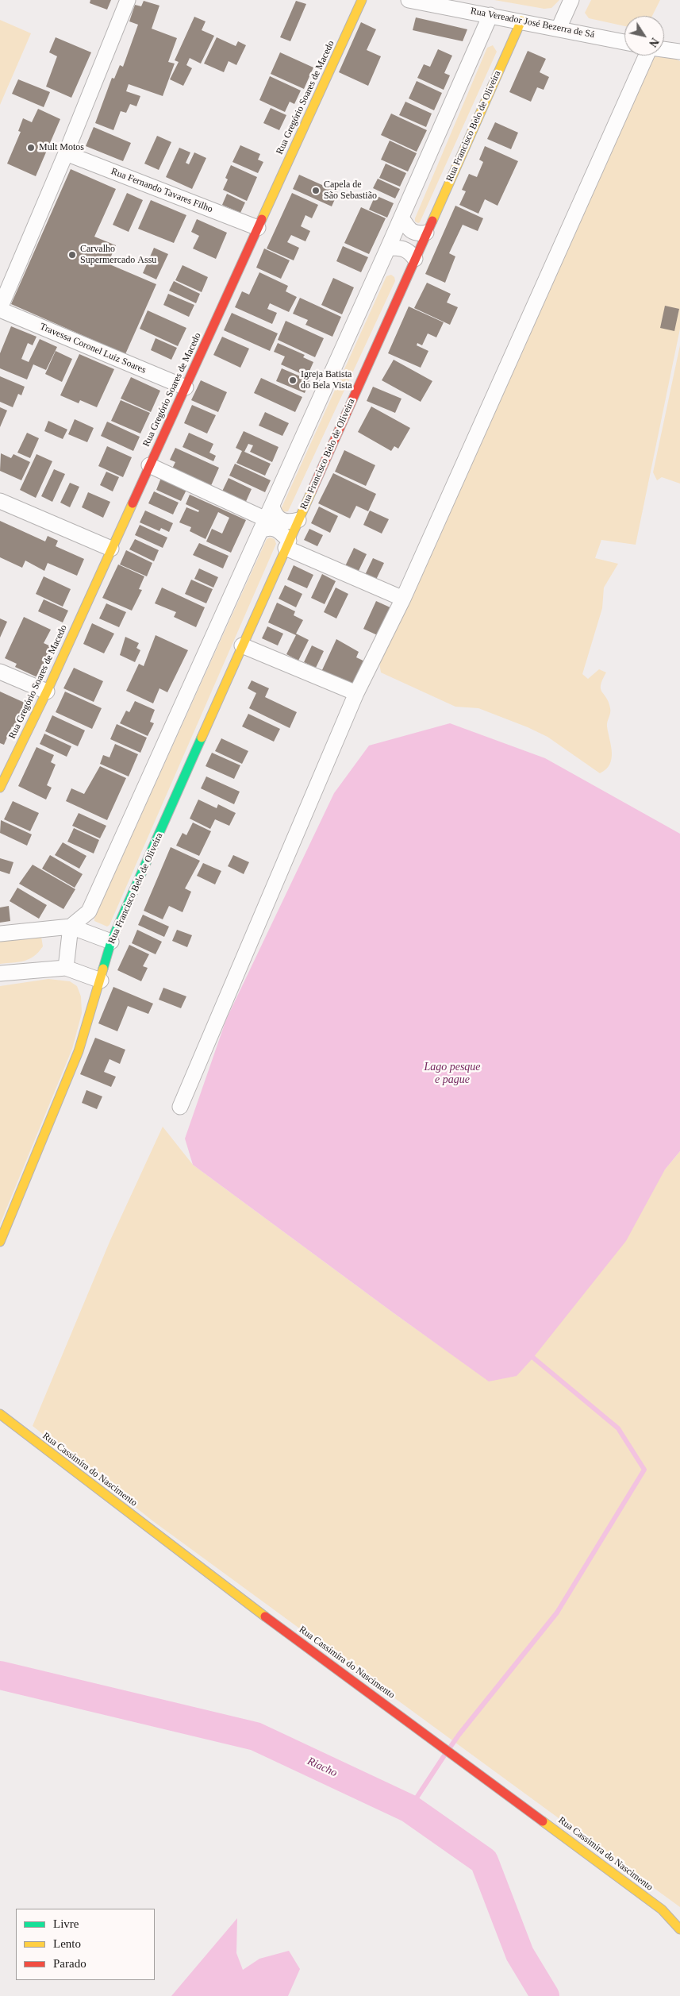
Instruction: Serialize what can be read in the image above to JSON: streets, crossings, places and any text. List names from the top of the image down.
{
  "streets": {
    "street": [
      "Rua Vereador José Bezerra de Sá",
      "Rua Gregório Soares de Macedo",
      "Rua Francisco Belo de Oliveira",
      "Rua Fernando Tavares Filho",
      "Travessa Coronel Luiz Soares",
      "Rua Cassimira do Nascimento"
    ]
  },
  "crossings": [
    ["Rua Vereador José Bezerra de Sá", "Rua Francisco Belo de Oliveira"],
    ["Rua Gregório Soares de Macedo", "Rua Fernando Tavares Filho"],
    ["Rua Gregório Soares de Macedo", "Travessa Coronel Luiz Soares"]
  ],
  "water": ["Lago pesque e pague", "Riacho"],
  "places": [
    "Mult Motos",
    "Capela de São Sebastião",
    "Carvalho Supermercado Assu",
    "Igreja Batista do Bela Vista"
  ],
  "legend": ["Livre", "Lento", "Parado"],
  "north": "bottom right"
}
